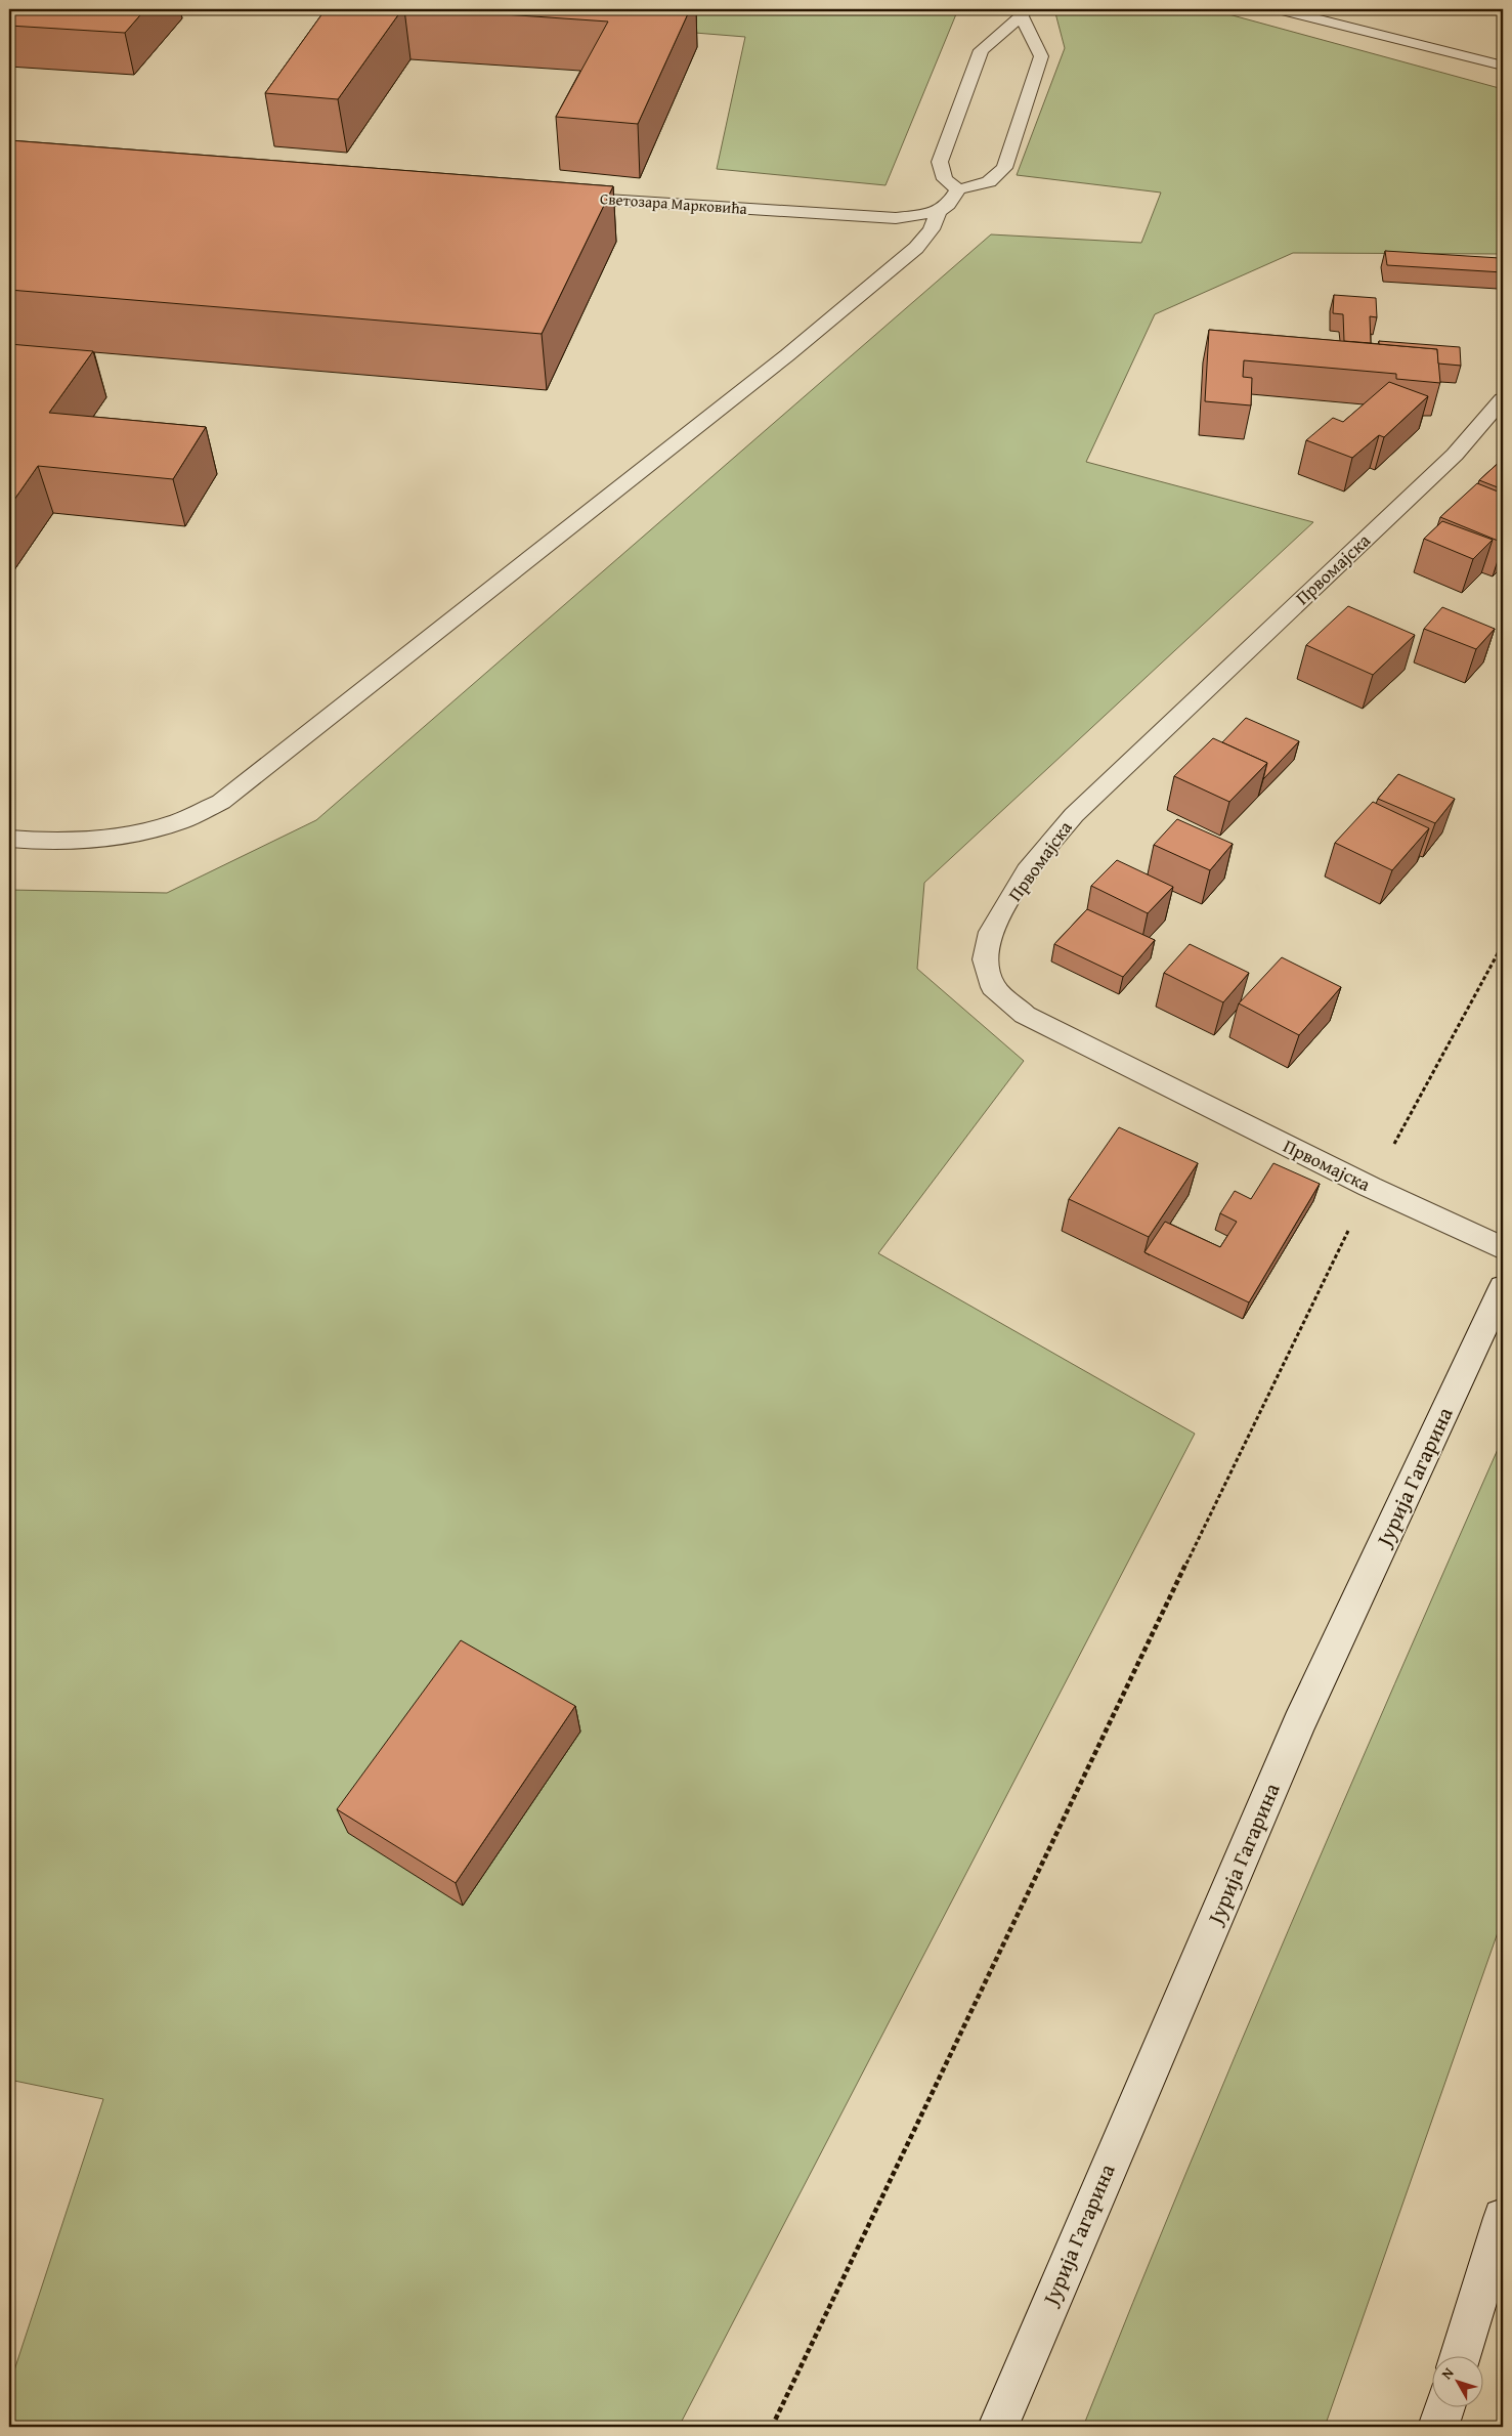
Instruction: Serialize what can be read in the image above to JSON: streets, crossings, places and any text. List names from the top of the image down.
{
  "streets": {
    "street": ["Светозара Марковића", "Првомајска", "Јурија Гагарина"]
  },
  "north": "top left"
}
